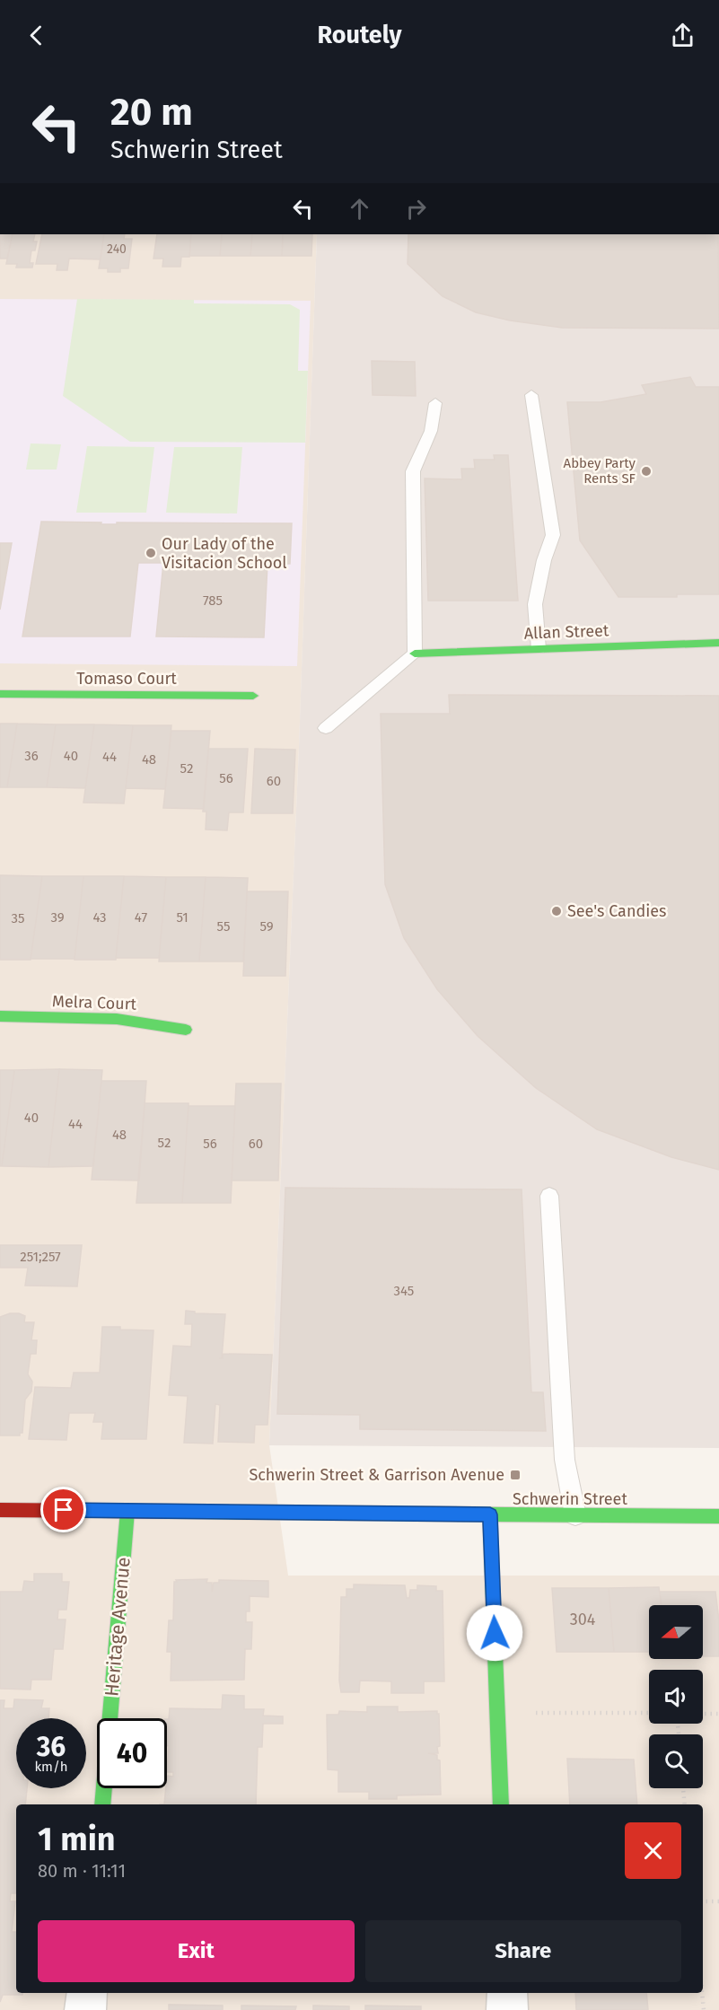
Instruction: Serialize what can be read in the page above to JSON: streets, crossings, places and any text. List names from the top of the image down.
{
  "streets": {
    "street": [
      "Allan Street",
      "Tomaso Court",
      "Melra Court",
      "Schwerin Street",
      "Heritage Avenue"
    ]
  },
  "crossings": [
    ["Schwerin Street", "Heritage Avenue"]
  ],
  "places": {
    "other": ["Abbey Party Rents SF", "Our Lady of the Visitacion School", "See's Candies"],
    "transit": ["Schwerin Street & Garrison Avenue"]
  },
  "house_numbers": [
    "240",
    "785",
    "36",
    "40",
    "44",
    "48",
    "52",
    "56",
    "60",
    "39",
    "43",
    "47",
    "51",
    "35",
    "55",
    "59",
    "40",
    "44",
    "48",
    "52",
    "56",
    "60",
    "251;257",
    "345",
    "304"
  ],
  "north": "left",
  "page": {
    "header": "Routely",
    "turn": ["20 m", "Schwerin Street"],
    "speed": "36 km/h",
    "limit": "40",
    "heading": ["1 min", "80 m · 11:11"],
    "buttons": ["Exit", "Share"]
  }
}
